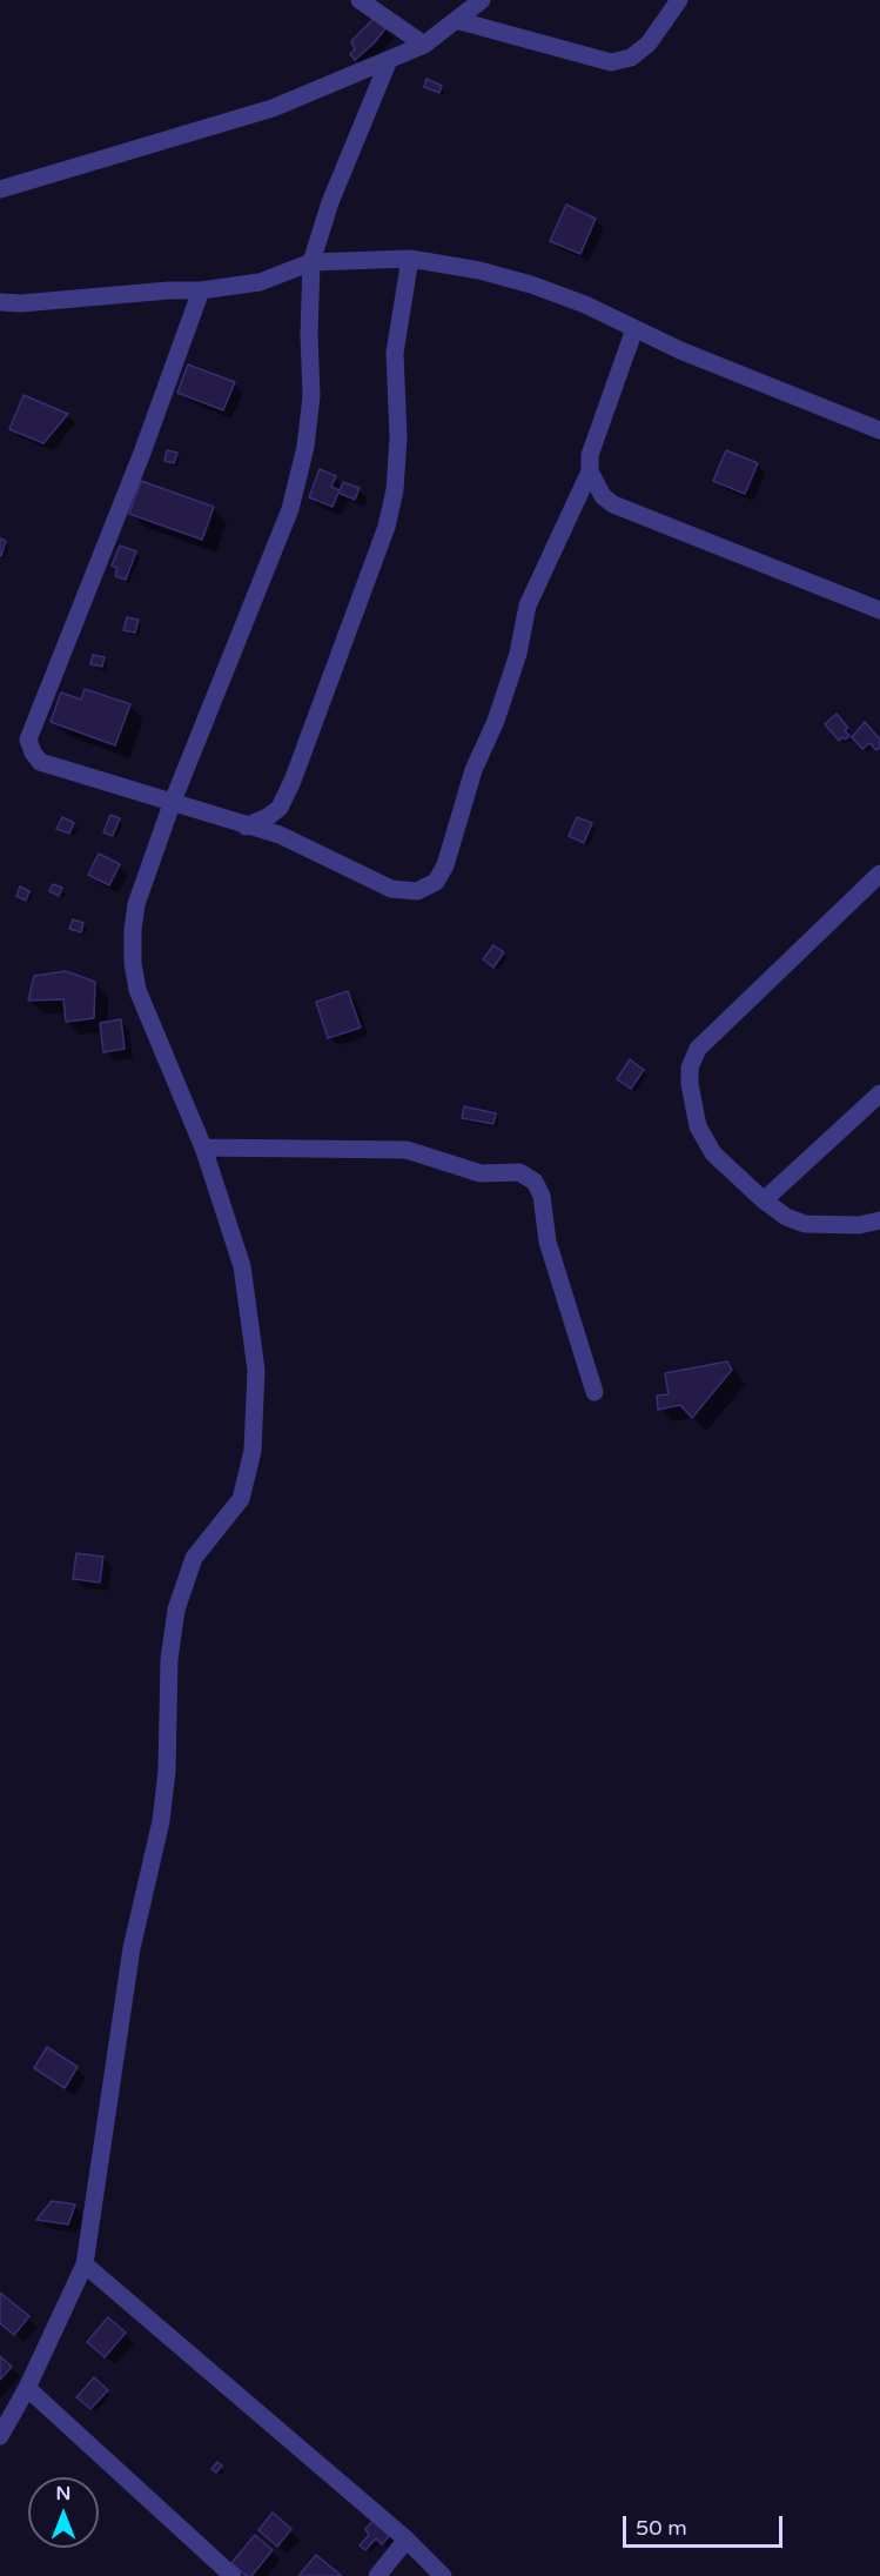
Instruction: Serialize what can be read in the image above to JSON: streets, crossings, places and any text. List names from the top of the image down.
{
  "scale_bar": "50 m",
  "north": "top"
}
